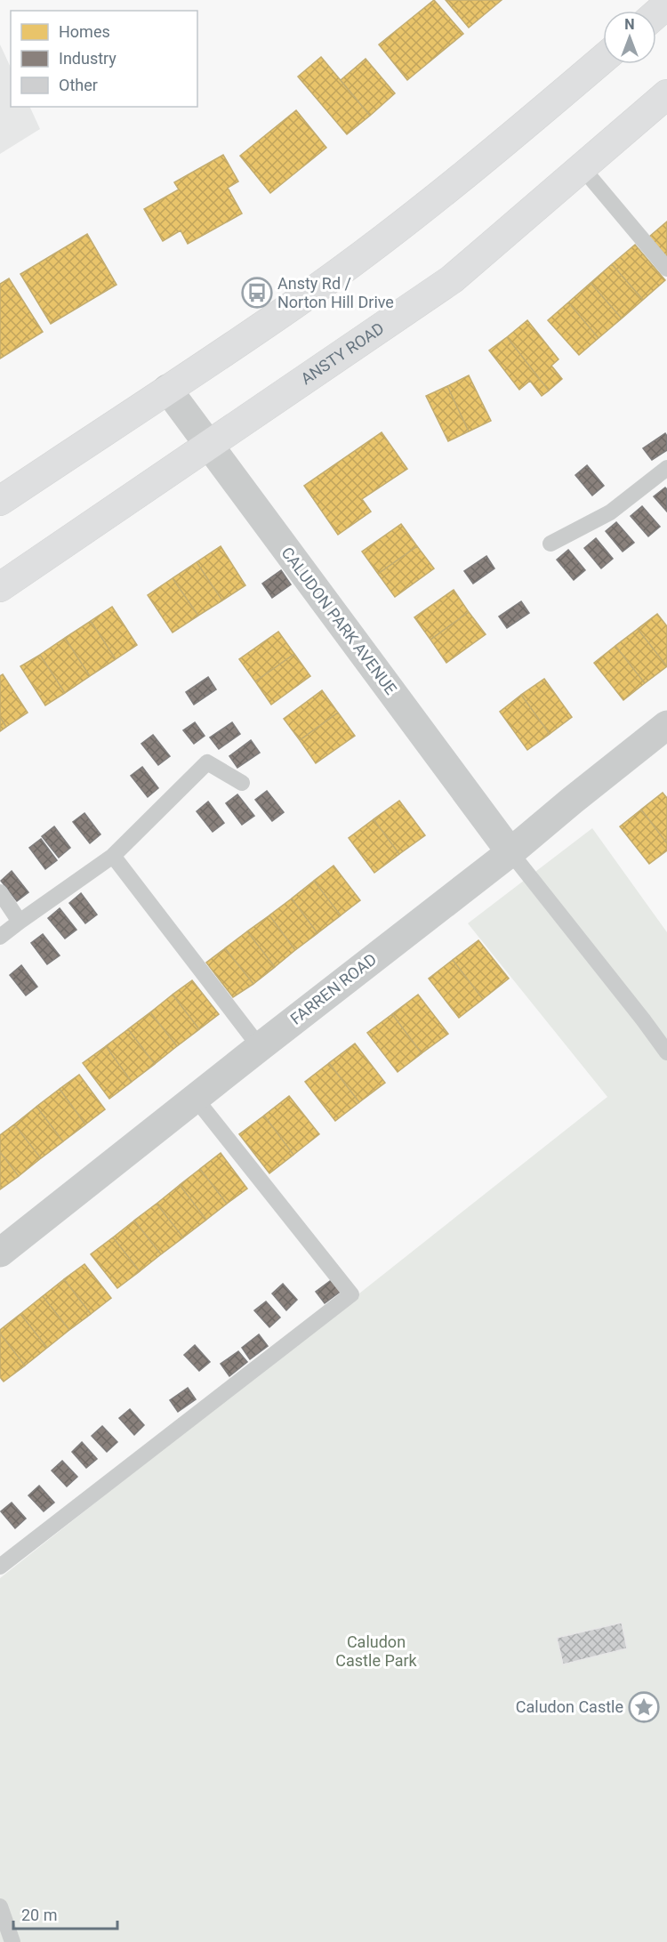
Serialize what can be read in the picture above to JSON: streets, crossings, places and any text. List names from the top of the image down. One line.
{"streets":{"highway":["ANSTY ROAD"],"street":["CALUDON PARK AVENUE","FARREN ROAD"]},"crossings":[["ANSTY ROAD","CALUDON PARK AVENUE"],["CALUDON PARK AVENUE","FARREN ROAD"]],"parks":["Caludon Castle Park"],"places":{"bus stop":["Ansty Rd / Norton Hill Drive"],"place":["Caludon Castle"]},"legend":["Homes","Industry","Other"],"scale_bar":"20 m","north":"top"}
